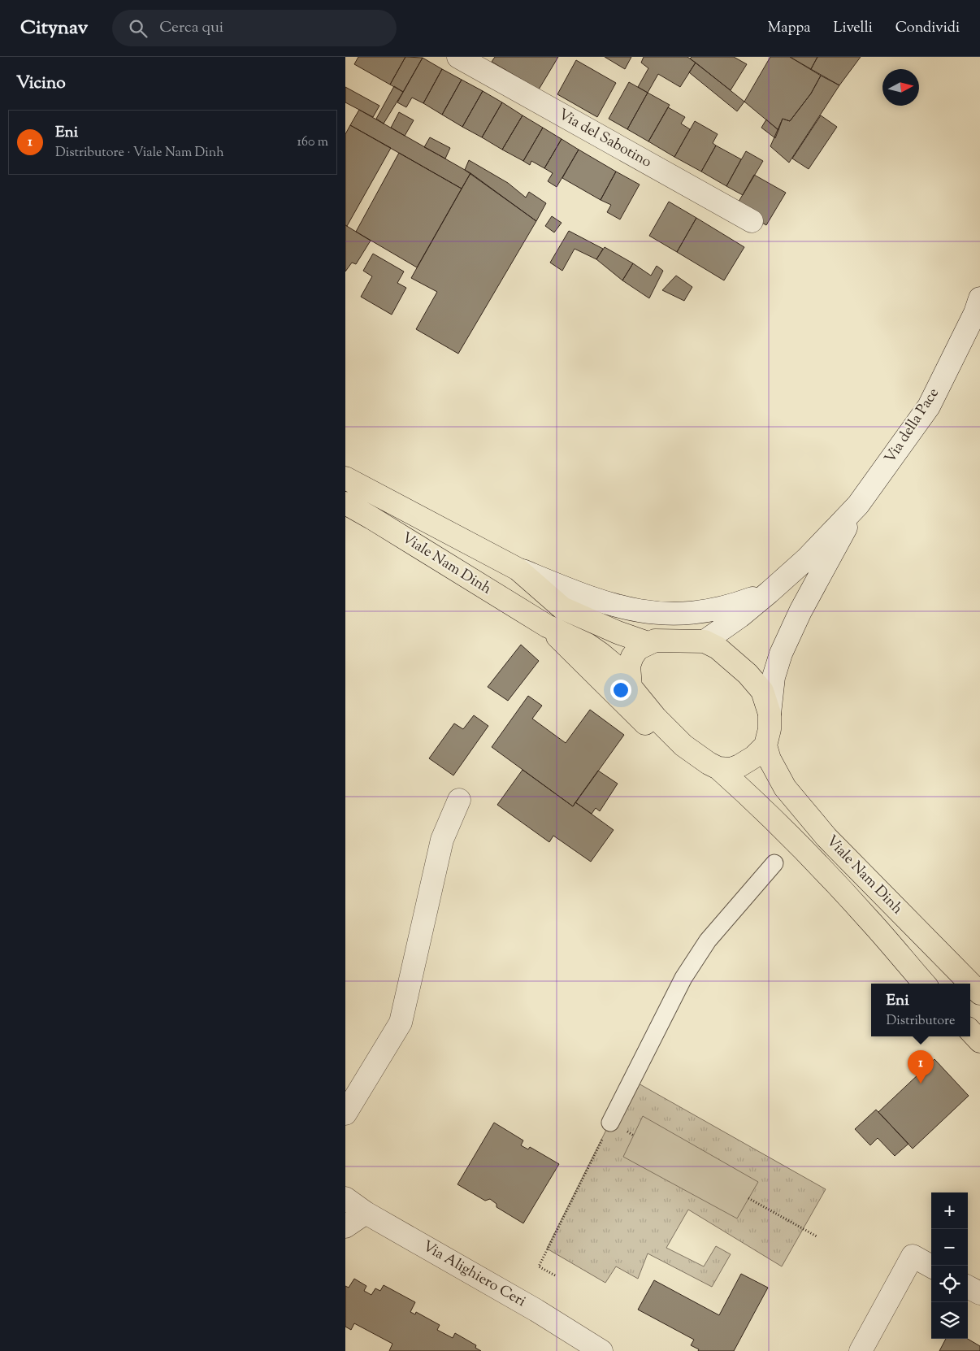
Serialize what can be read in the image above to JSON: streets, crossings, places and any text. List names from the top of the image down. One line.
{"streets":{"main road":["Viale Nam Dinh"],"street":["Via del Sabotino","Via della Pace","Via Alighiero Ceri"]},"north":"right","page":{"header":"Citynav","search":"Cerca qui","nav":["Mappa","Livelli","Condividi"],"heading":"Vicino","list":[{"mark":"1","name":"Eni","note":"Distributore · Viale Nam Dinh","value":"160 m"}],"popup":["Eni","Distributore"],"pins":"1","map_buttons":["+","−"]}}
